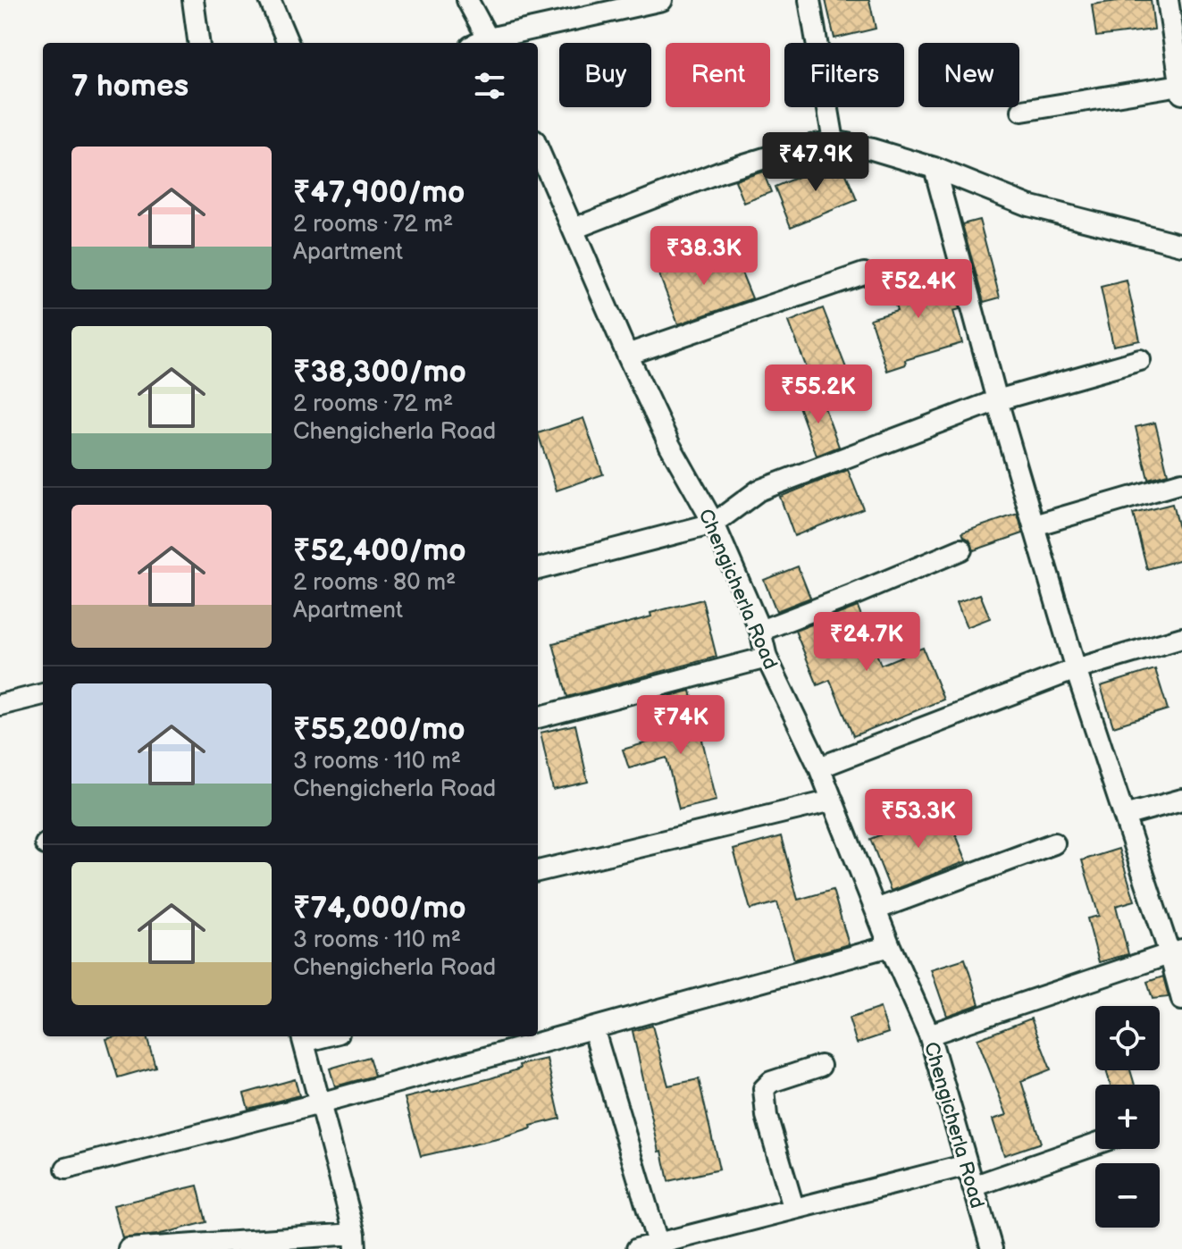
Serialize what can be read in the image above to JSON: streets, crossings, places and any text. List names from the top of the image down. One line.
{"streets":{"street":["Chengicherla Road"]},"page":{"chip":["Buy","Rent","Filters","New"],"heading":"7 homes","list":[{"name":"₹47,900/mo","note":"2 rooms · 72 m² · Apartment"},{"name":"₹38,300/mo","note":"2 rooms · 72 m² · Chengicherla Road"},{"name":"₹52,400/mo","note":"2 rooms · 80 m² · Apartment"},{"name":"₹55,200/mo","note":"3 rooms · 110 m² · Chengicherla Road"},{"name":"₹74,000/mo","note":"3 rooms · 110 m² · Chengicherla Road"}],"price":["₹47.9K","₹38.3K","₹52.4K","₹55.2K","₹24.7K","₹74K","₹53.3K"],"map_buttons":["+","−"]}}
